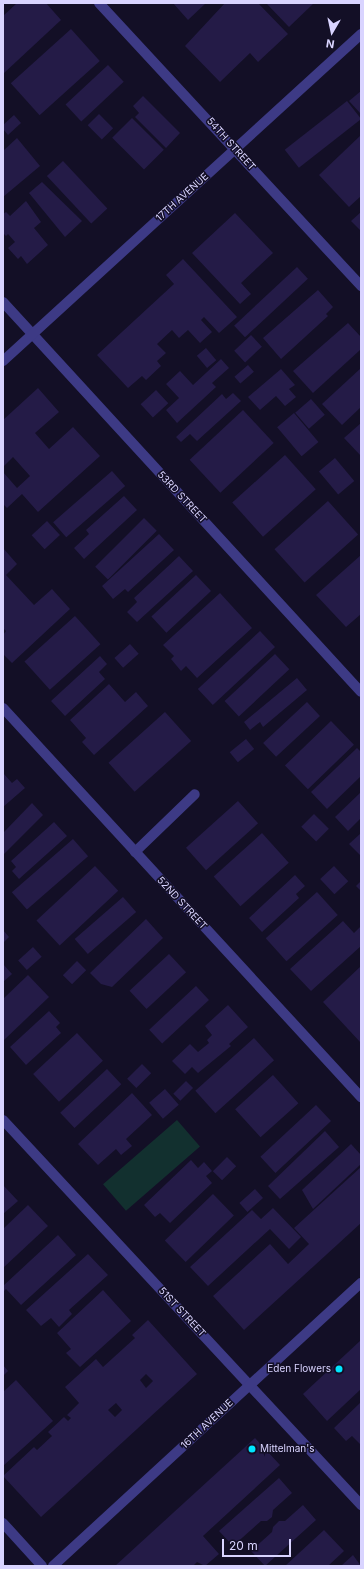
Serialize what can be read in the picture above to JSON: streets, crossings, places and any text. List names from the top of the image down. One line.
{"streets":{"street":["54TH STREET","17TH AVENUE","53RD STREET","52ND STREET","51ST STREET","16TH AVENUE"]},"crossings":[["54TH STREET","17TH AVENUE"],["17TH AVENUE","53RD STREET"],["51ST STREET","16TH AVENUE"]],"places":["Eden Flowers","Mittelman's"],"scale_bar":"20 m","north":"bottom"}
